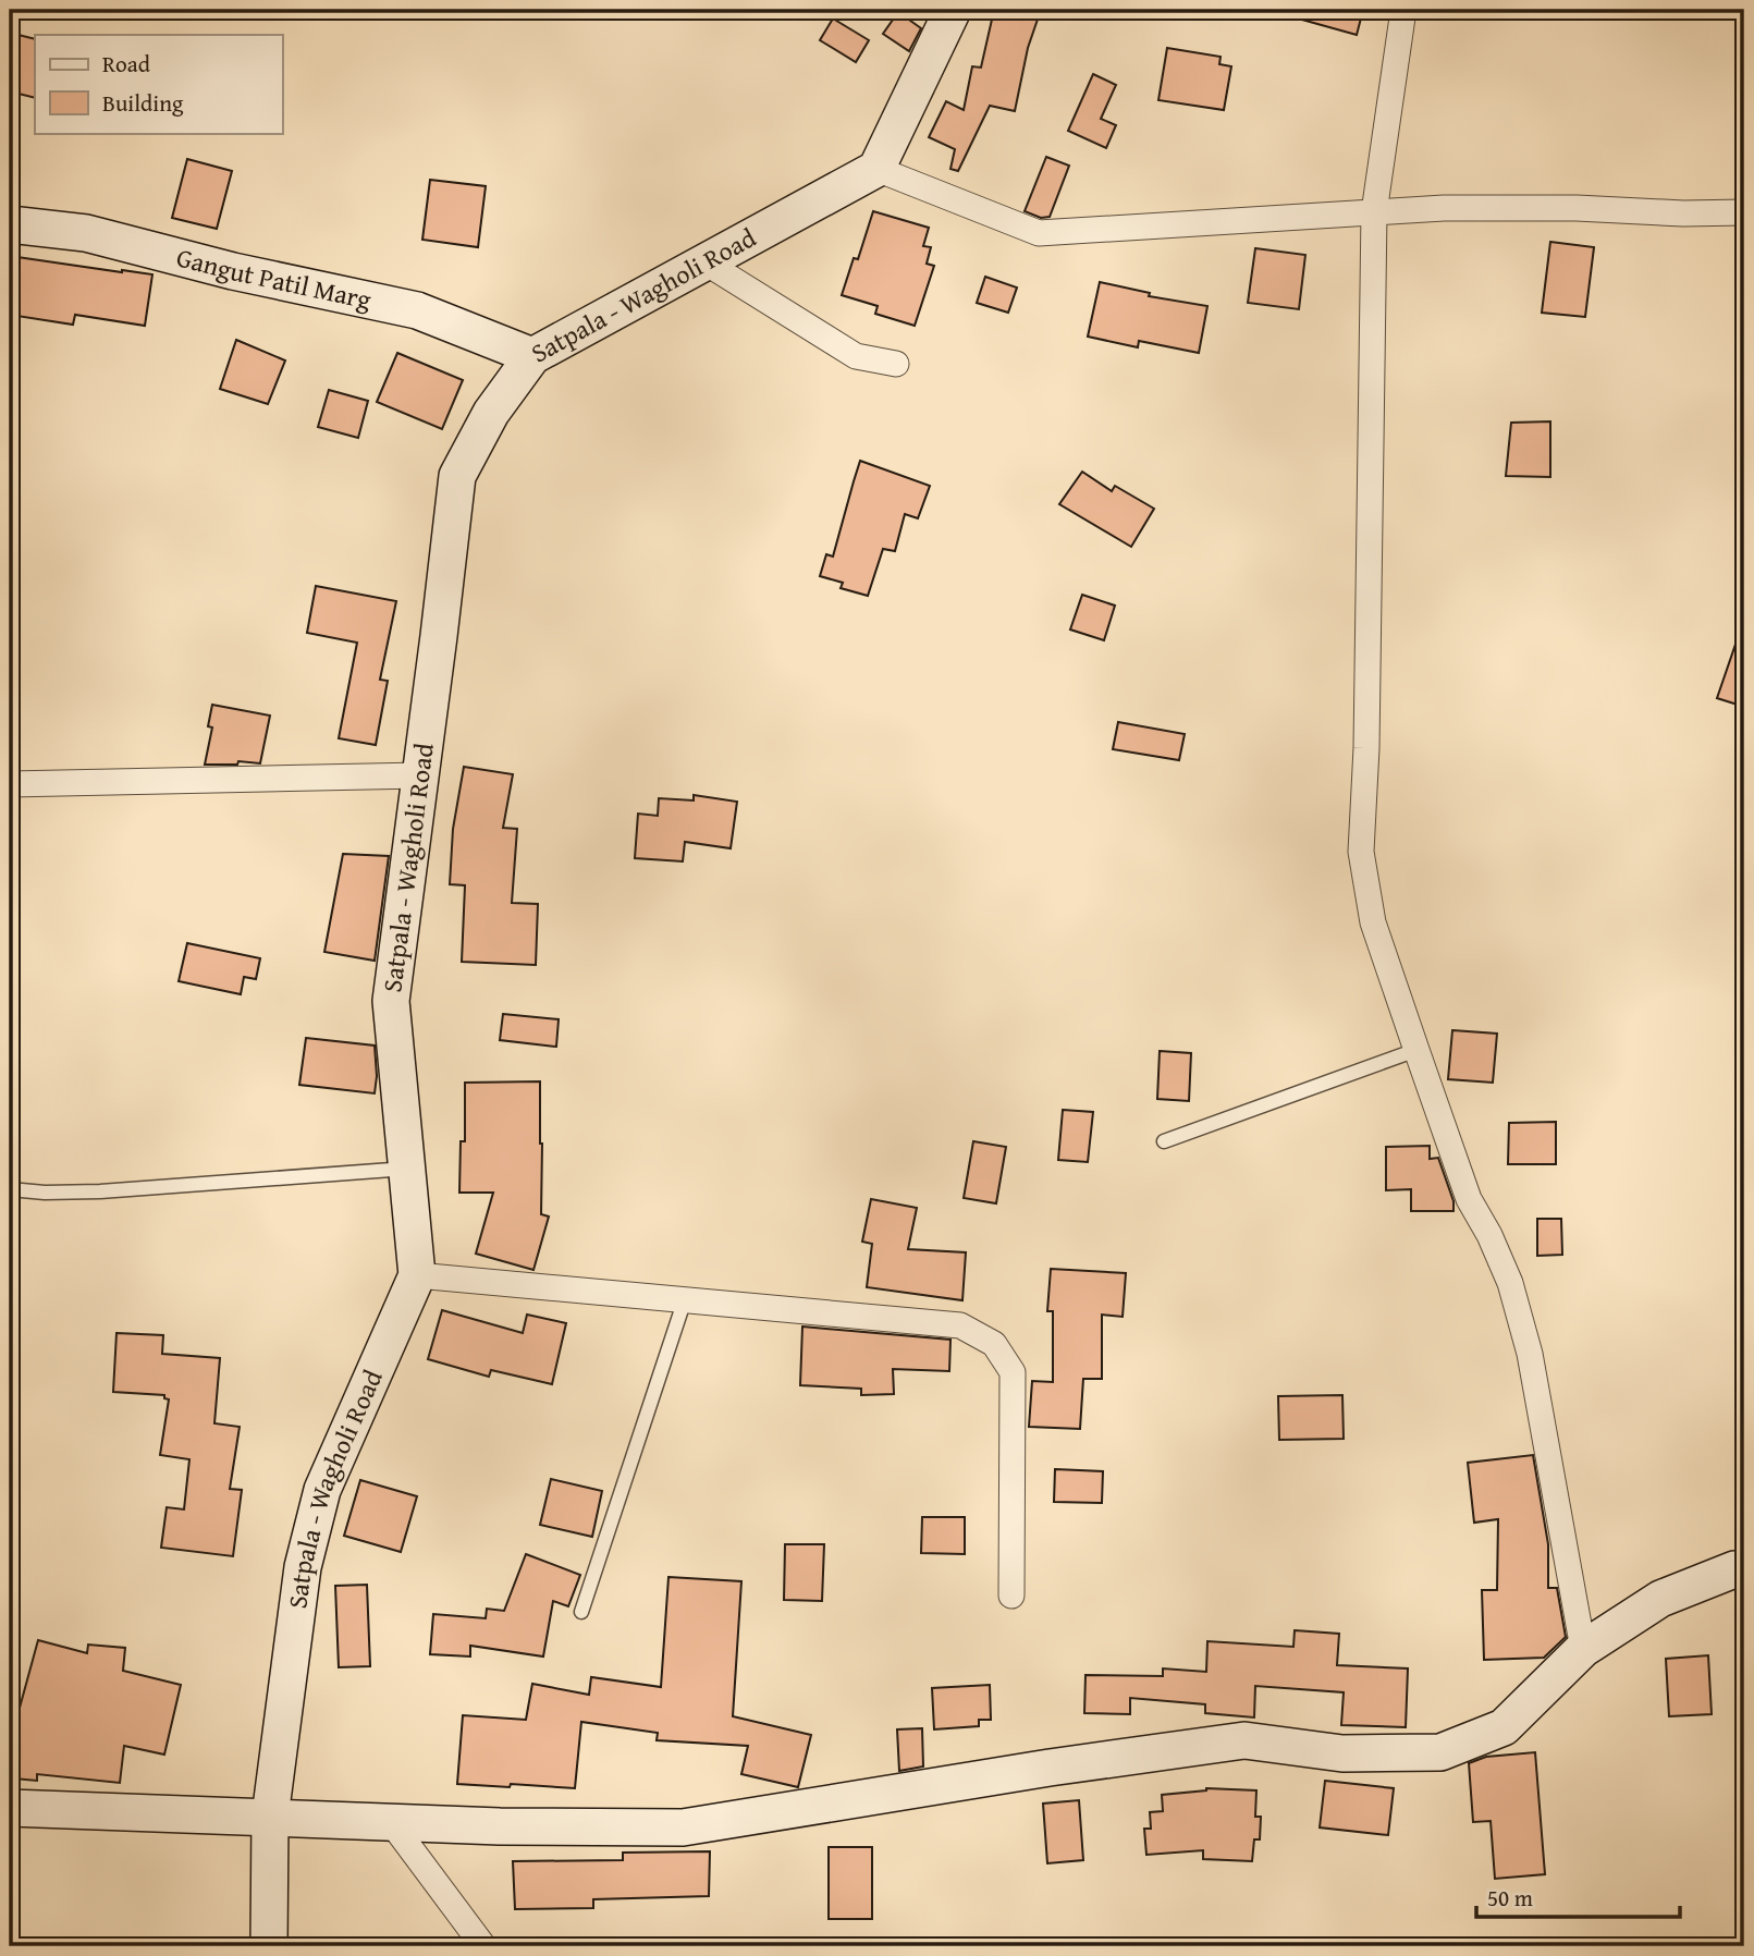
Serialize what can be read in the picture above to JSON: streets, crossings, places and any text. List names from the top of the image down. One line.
{"streets":{"main road":["Gangut Patil Marg","Satpala - Wagholi Road"]},"crossings":[["Gangut Patil Marg","Satpala - Wagholi Road"]],"legend":["Road","Building"],"scale_bar":"50 m"}
